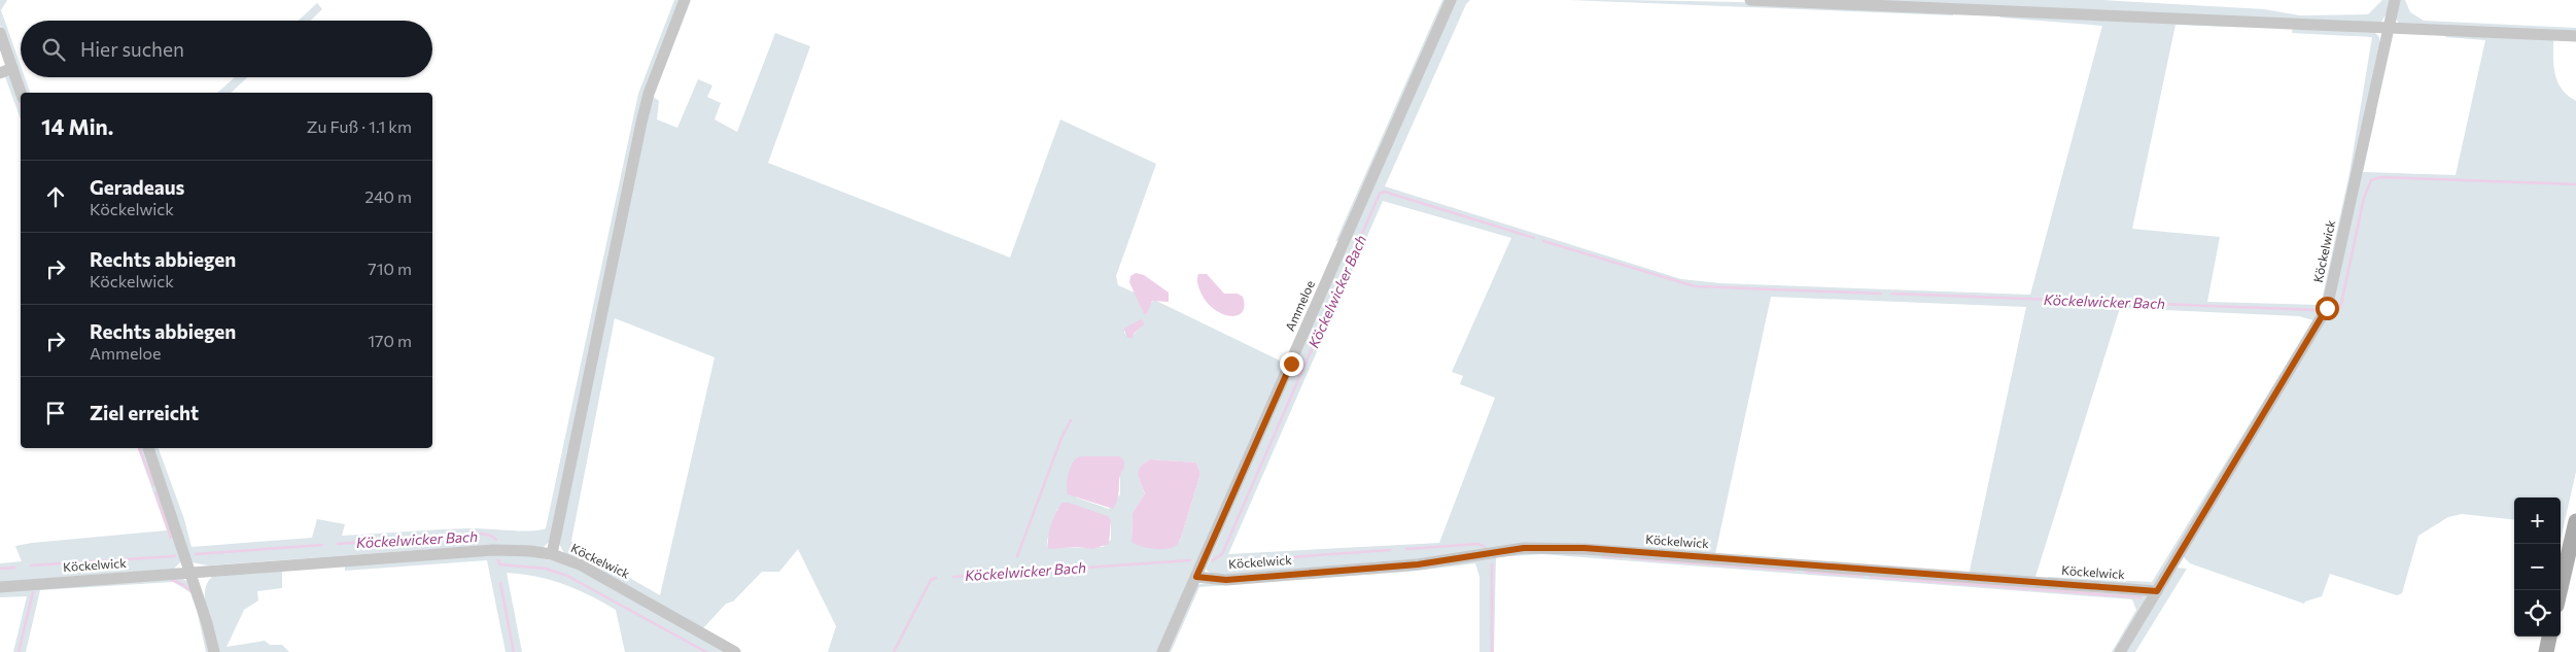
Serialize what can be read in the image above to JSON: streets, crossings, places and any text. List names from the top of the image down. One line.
{"streets":{"street":["Köckelwick","Ammeloe"]},"crossings":[["Köckelwick","Ammeloe"]],"water":["Köckelwicker Bach"],"page":{"search":"Hier suchen","heading":["14 Min.","Zu Fuß · 1.1 km"],"list":[["Geradeaus","Köckelwick","240 m"],["Rechts abbiegen","Köckelwick","710 m"],["Rechts abbiegen","Ammeloe","170 m"],"Ziel erreicht"],"map_buttons":["+","−"]}}
